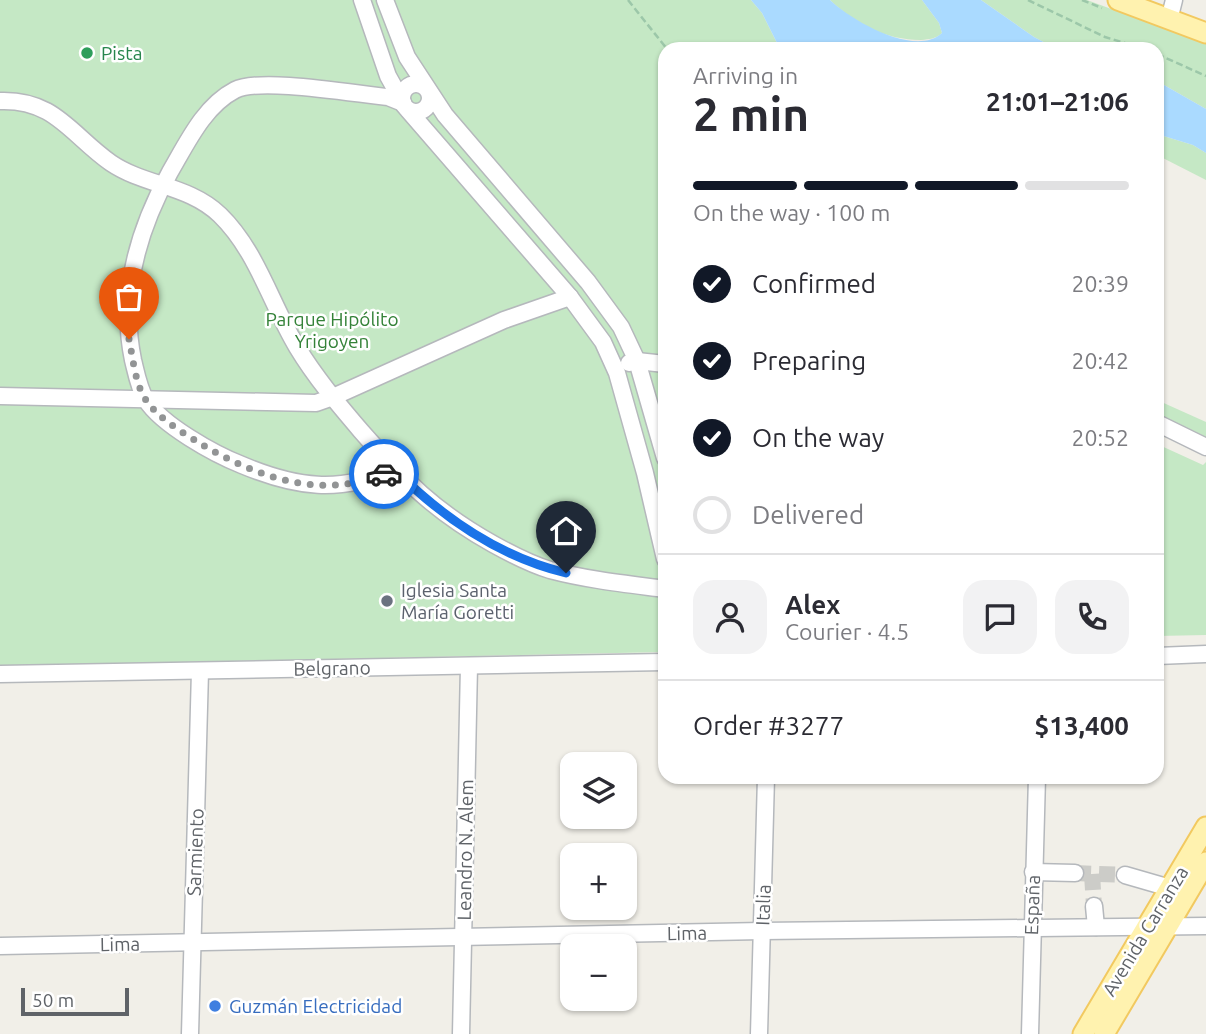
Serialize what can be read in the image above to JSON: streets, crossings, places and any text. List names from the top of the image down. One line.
{"streets":{"main road":["Avenida Carranza"],"street":["Belgrano","Leandro N. Alem","Sarmiento","Italia","España","Lima"]},"crossings":[["Belgrano","Leandro N. Alem"],["Belgrano","Sarmiento"],["Leandro N. Alem","Lima"],["Sarmiento","Lima"],["Italia","Lima"],["España","Lima"],["Avenida Carranza","Lima"]],"parks":["Parque Hipólito Yrigoyen"],"places":["Pista","Iglesia Santa María Goretti","Guzmán Electricidad"],"scale_bar":"50 m","page":{"heading":["2 min","Arriving in","21:01–21:06"],"panel":["Alex","Courier · 4.5","Order #3277","$13,400"],"bar":"On the way · 100 m","list":[["Confirmed","20:39"],["Preparing","20:42"],["On the way","20:52"],"Delivered"],"map_buttons":["+","−"],"scale":"50 m"}}
